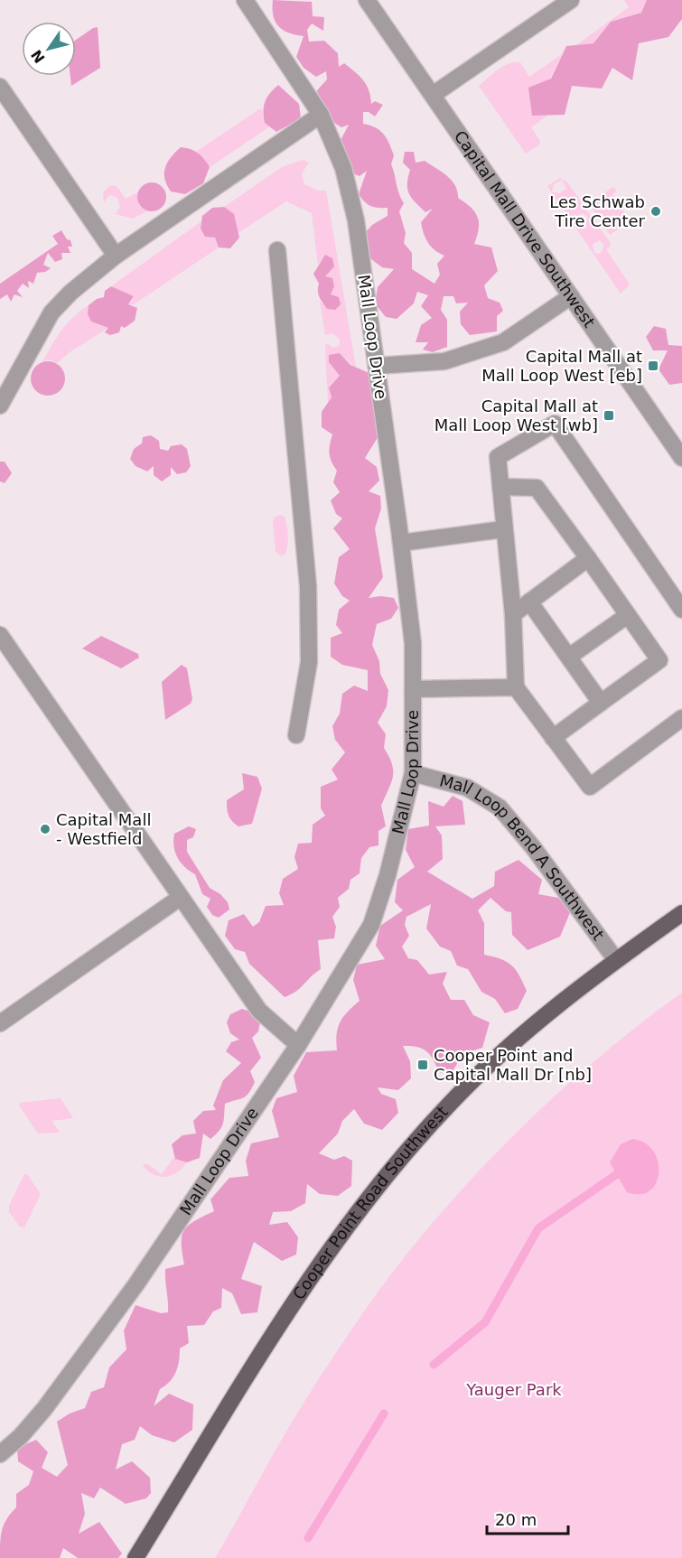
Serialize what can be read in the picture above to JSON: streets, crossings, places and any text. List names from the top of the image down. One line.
{"streets":{"main road":["Cooper Point Road Southwest"],"street":["Capital Mall Drive Southwest","Mall Loop Drive","Mall Loop Bend A Southwest"]},"crossings":[["Mall Loop Drive","Mall Loop Bend A Southwest"],["Mall Loop Bend A Southwest","Cooper Point Road Southwest"]],"parks":["Yauger Park"],"places":{"other":["Les Schwab Tire Center","Capital Mall - Westfield"],"transit":["Capital Mall at Mall Loop West [eb]","Capital Mall at Mall Loop West [wb]","Cooper Point and Capital Mall Dr [nb]"]},"scale_bar":"20 m","north":"bottom left"}
